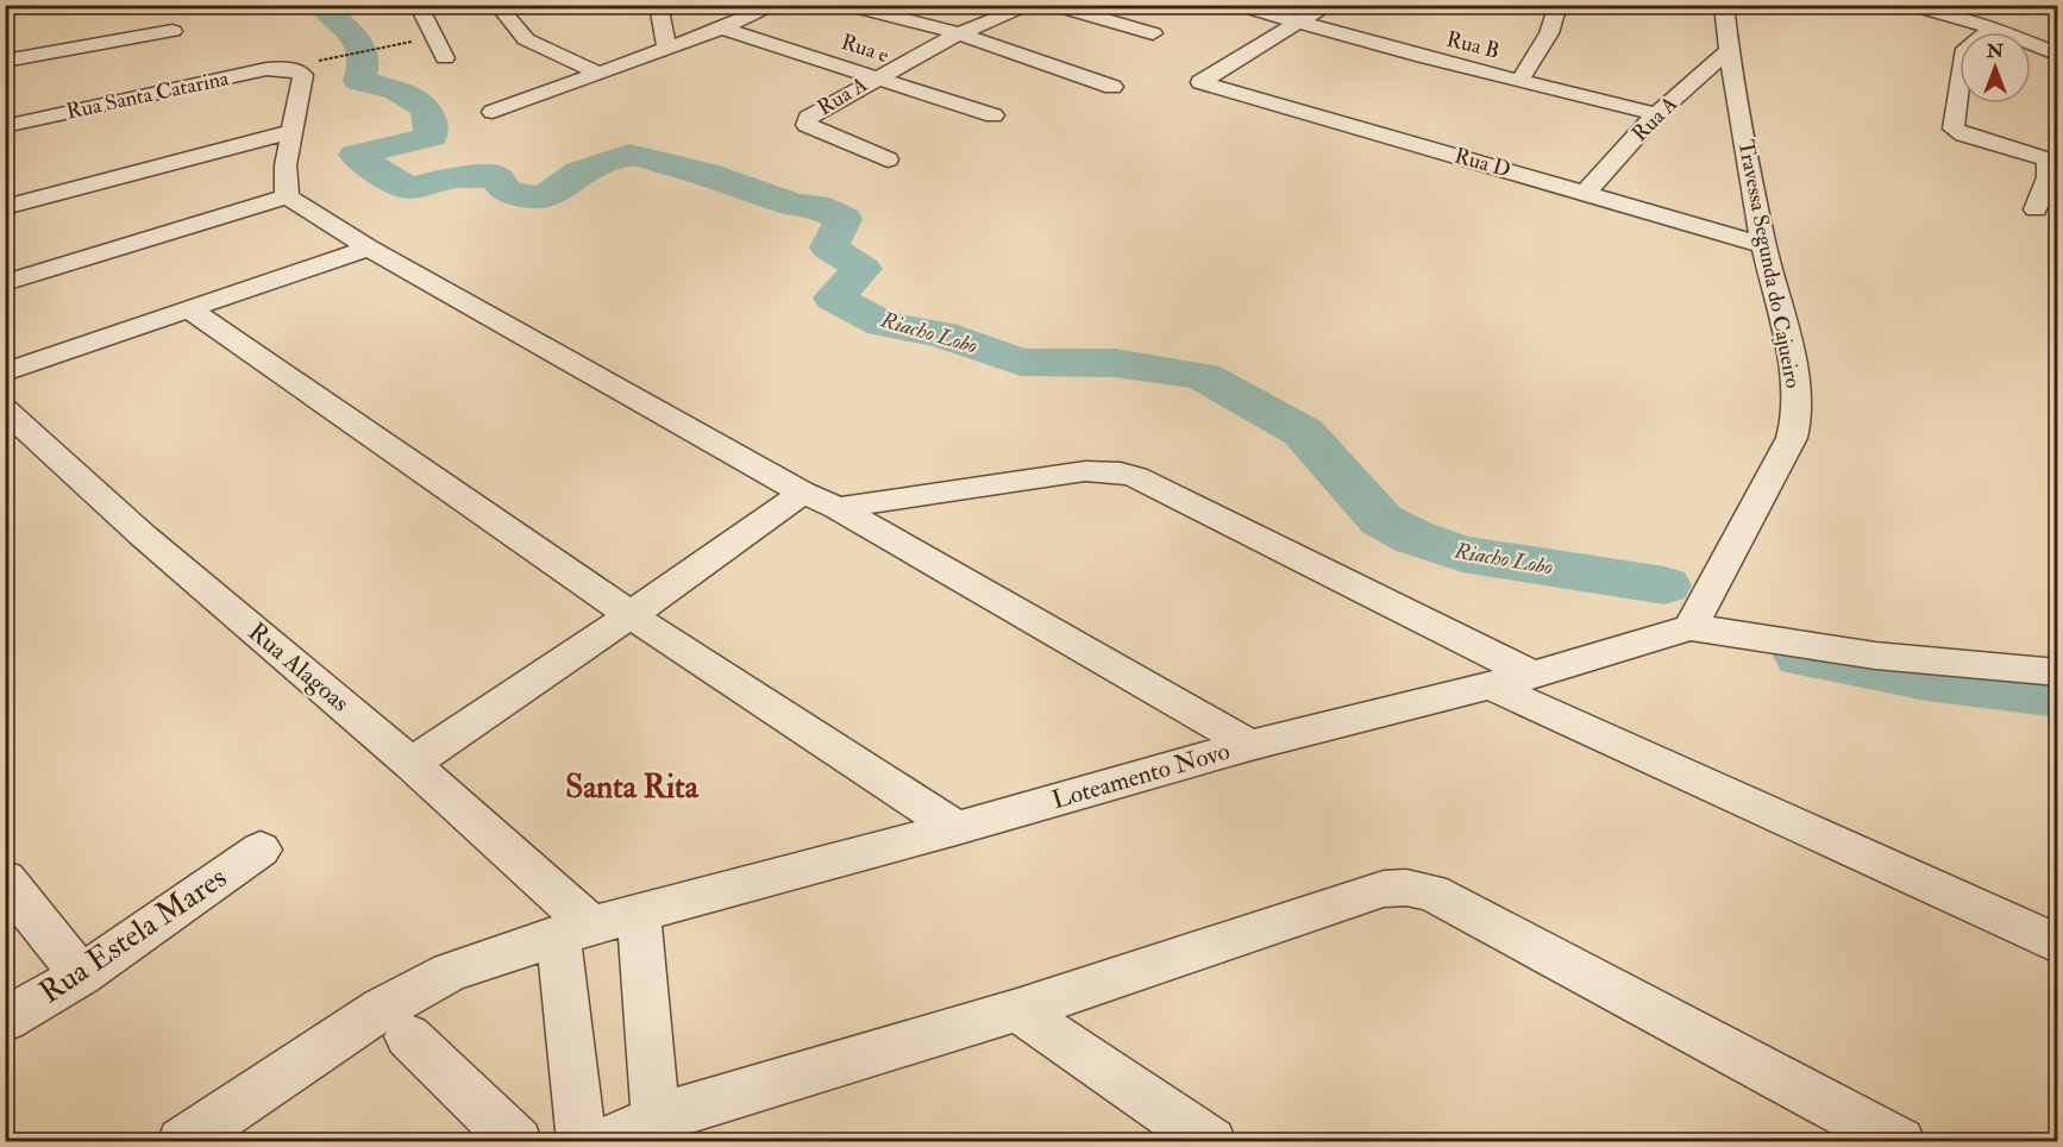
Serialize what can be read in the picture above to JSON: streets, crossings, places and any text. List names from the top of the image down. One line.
{"streets":{"street":["Rua B","Rua e","Rua Santa Catarina","Rua A","Rua D","Travessa Segunda do Cajueiro","Rua Alagoas","Loteamento Novo","Rua Estela Mares"]},"crossings":[["Rua B","Rua A"],["Rua B","Rua D"],["Rua e","Rua A"],["Rua A","Rua D"],["Rua A","Travessa Segunda do Cajueiro"],["Rua D","Travessa Segunda do Cajueiro"],["Travessa Segunda do Cajueiro","Loteamento Novo"],["Rua Alagoas","Loteamento Novo"]],"districts":["Santa Rita"],"water":["Riacho Lobo"],"north":"top"}
